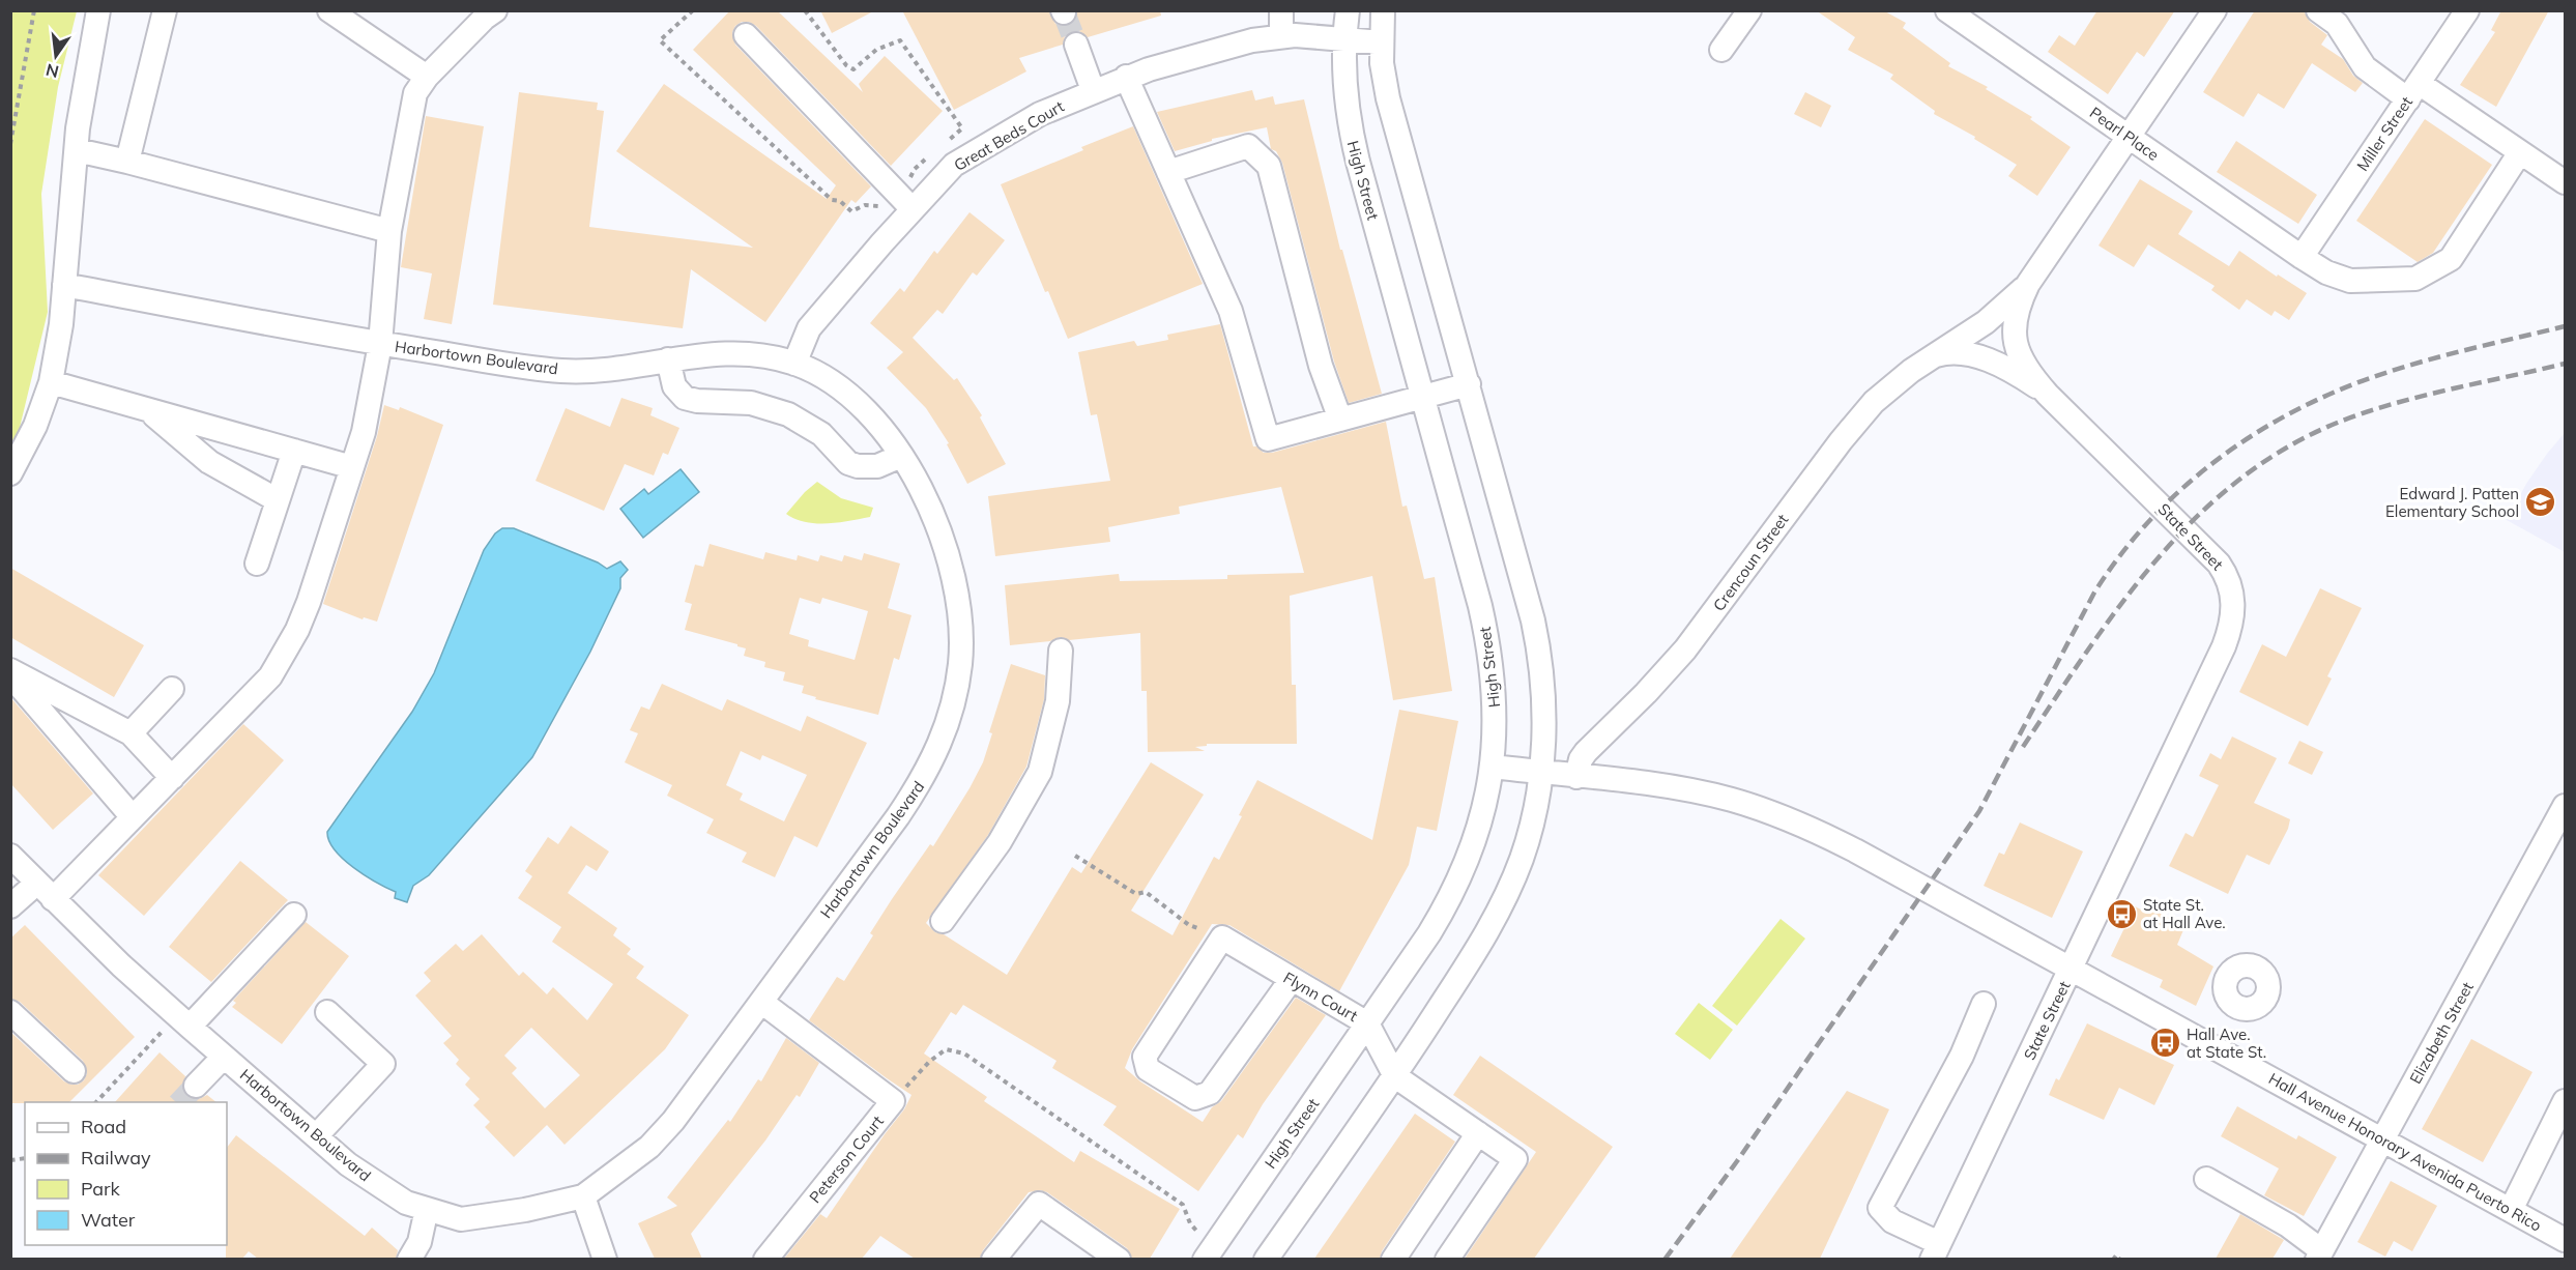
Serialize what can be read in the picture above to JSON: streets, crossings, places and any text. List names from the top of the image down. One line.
{"streets":{"street":["Pearl Place","Miller Street","Great Beds Court","High Street","Harbortown Boulevard","State Street","Crencoun Street","Flynn Court","Elizabeth Street","Hall Avenue Honorary Avenida Puerto Rico","Peterson Court"]},"crossings":[["Pearl Place","Miller Street"],["Pearl Place","State Street"],["Great Beds Court","High Street"],["Great Beds Court","Harbortown Boulevard"],["High Street","Flynn Court"],["High Street","Hall Avenue Honorary Avenida Puerto Rico"],["Harbortown Boulevard","Peterson Court"],["State Street","Crencoun Street"],["State Street","Hall Avenue Honorary Avenida Puerto Rico"],["Crencoun Street","Hall Avenue Honorary Avenida Puerto Rico"],["Elizabeth Street","Hall Avenue Honorary Avenida Puerto Rico"]],"places":{"school or university":["Edward J. Patten Elementary School"],"bus stop":["State St. at Hall Ave.","Hall Ave. at State St."]},"legend":["Road","Railway","Park","Water"],"north":"bottom"}
